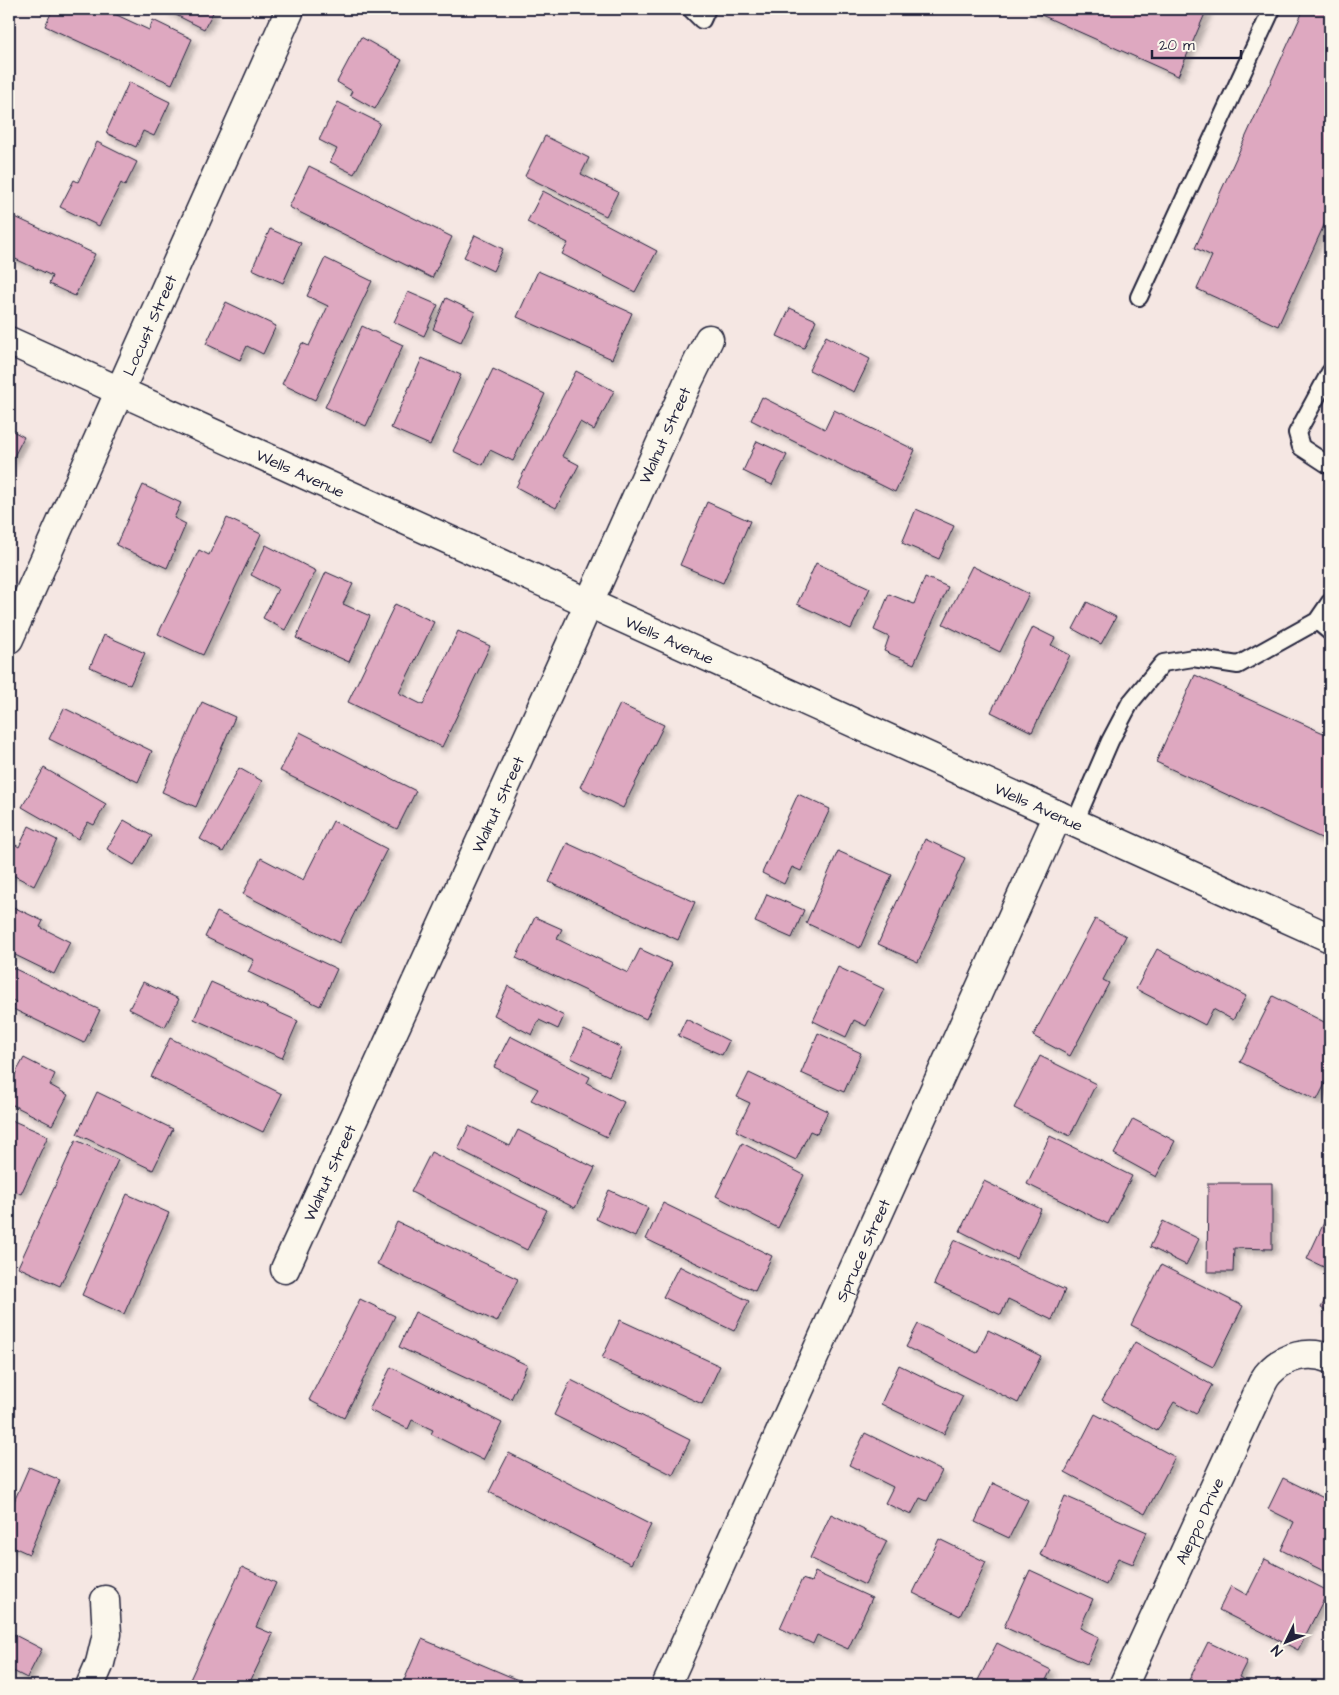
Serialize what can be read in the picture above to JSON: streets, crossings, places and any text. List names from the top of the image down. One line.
{"streets":{"street":["Locust Street","Walnut Street","Wells Avenue","Spruce Street","Aleppo Drive"]},"crossings":[["Locust Street","Wells Avenue"],["Walnut Street","Wells Avenue"],["Wells Avenue","Spruce Street"]],"scale_bar":"20 m","north":"bottom left"}
